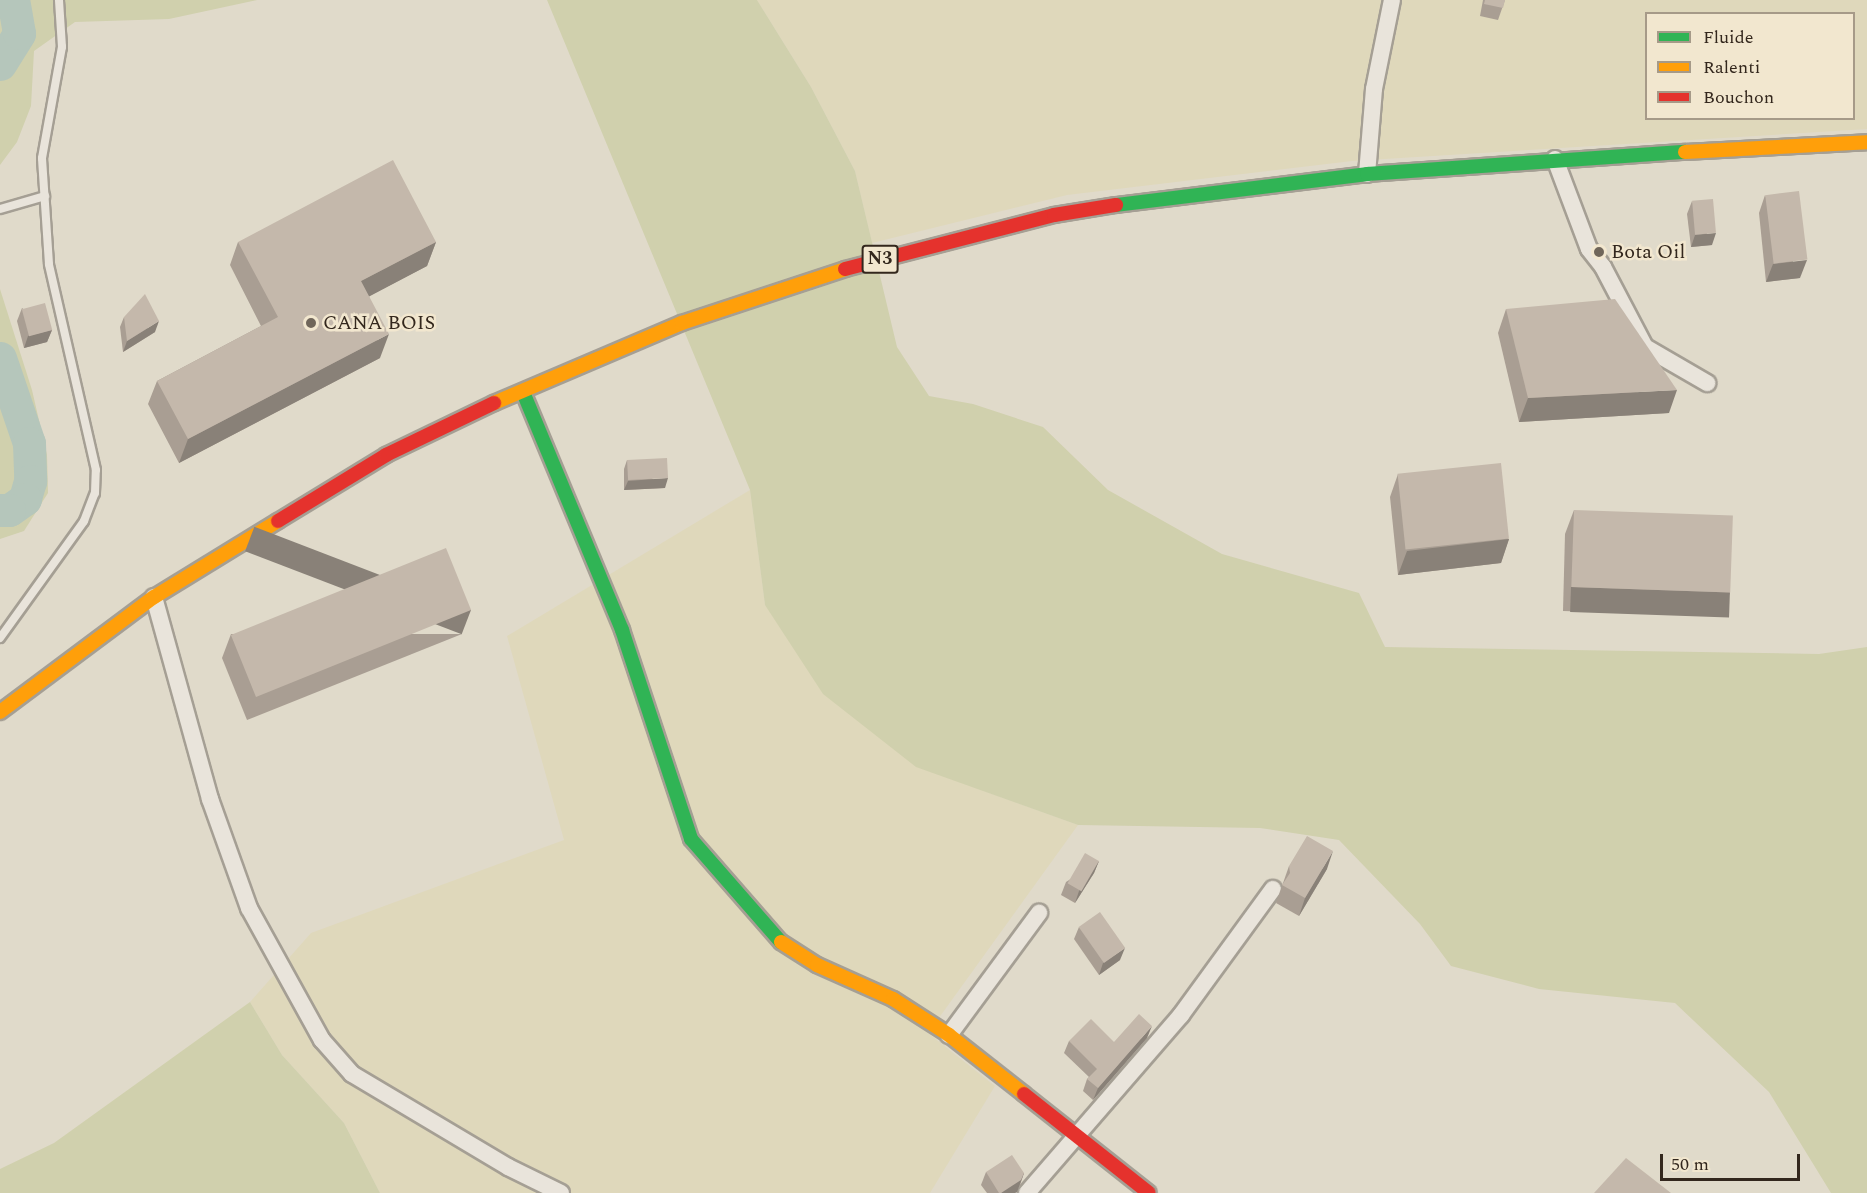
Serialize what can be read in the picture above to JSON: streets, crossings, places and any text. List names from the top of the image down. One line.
{"streets":{"main road":["N3"]},"places":["Bota Oil","CANA BOIS"],"legend":["Fluide","Ralenti","Bouchon"],"scale_bar":"50 m"}
